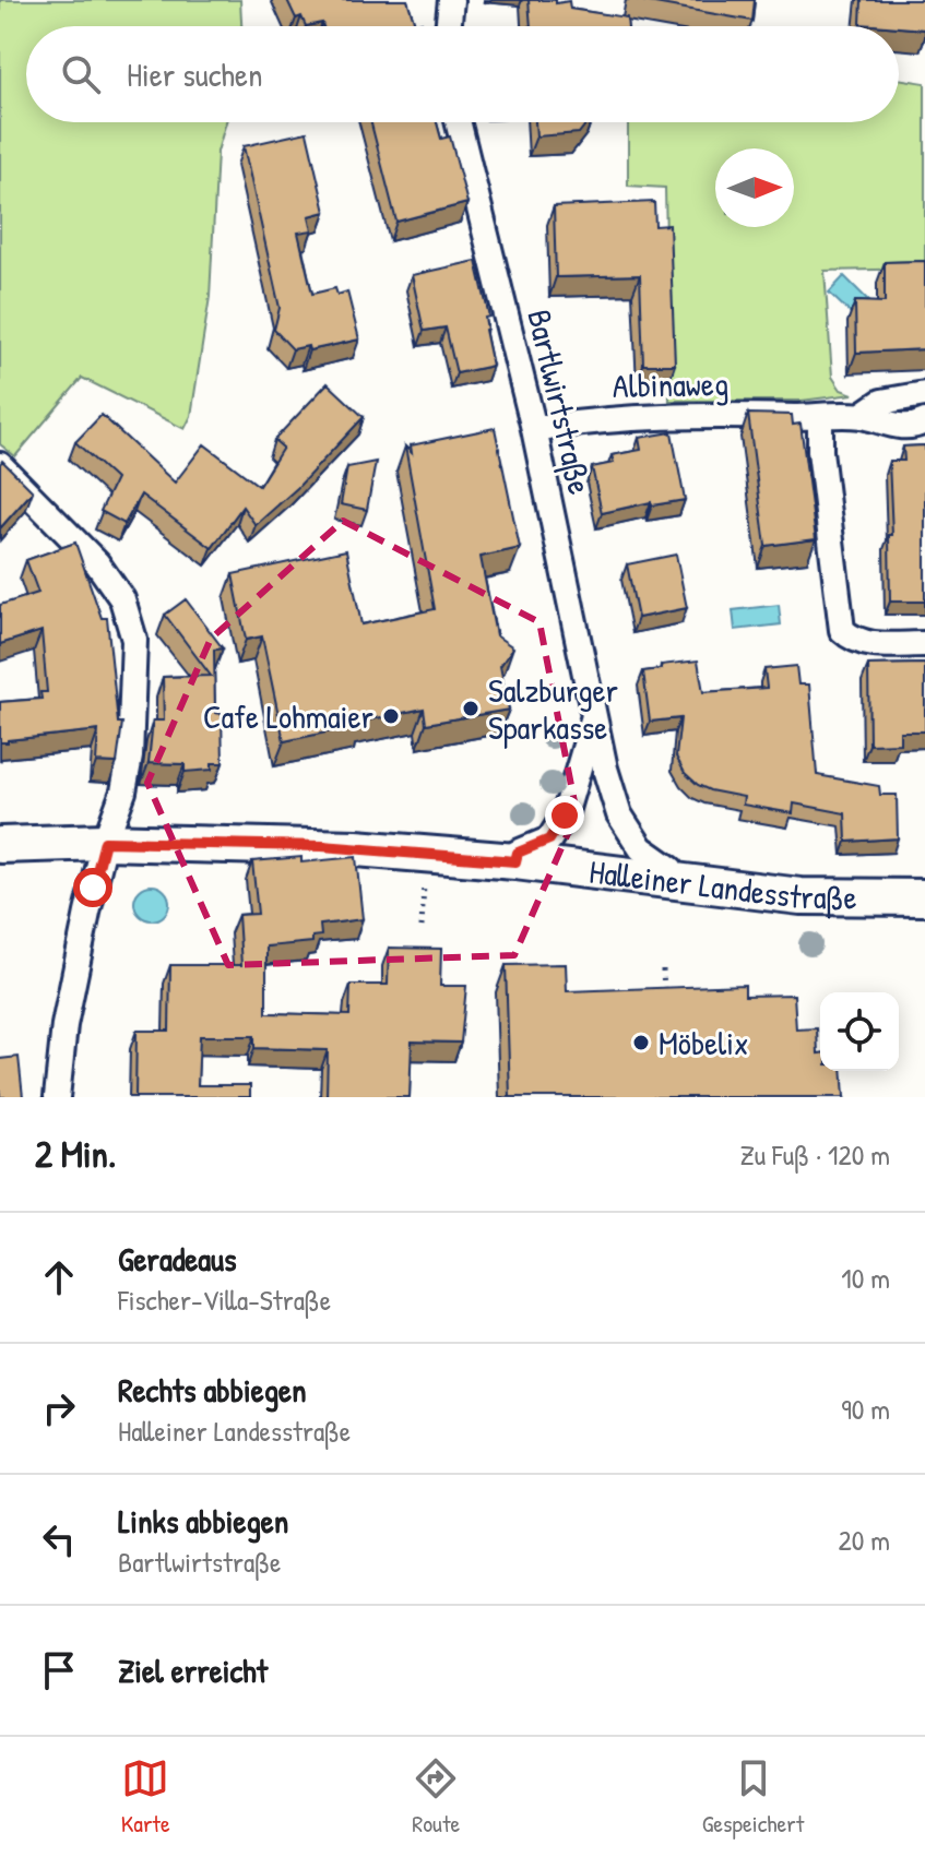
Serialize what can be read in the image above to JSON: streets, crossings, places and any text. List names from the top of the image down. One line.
{"streets":{"main road":["Halleiner Landesstraße"],"street":["Albinaweg","Bartlwirtstraße"]},"crossings":[["Albinaweg","Bartlwirtstraße"],["Bartlwirtstraße","Halleiner Landesstraße"]],"places":["Salzburger Sparkasse","Cafe Lohmaier","Möbelix"],"north":"right","page":{"search":"Hier suchen","heading":["2 Min.","Zu Fuß · 120 m"],"list":[["Geradeaus","Fischer-Villa-Straße","10 m"],["Rechts abbiegen","Halleiner Landesstraße","90 m"],["Links abbiegen","Bartlwirtstraße","20 m"],"Ziel erreicht"],"nav":["Karte","Route","Gespeichert"]}}
